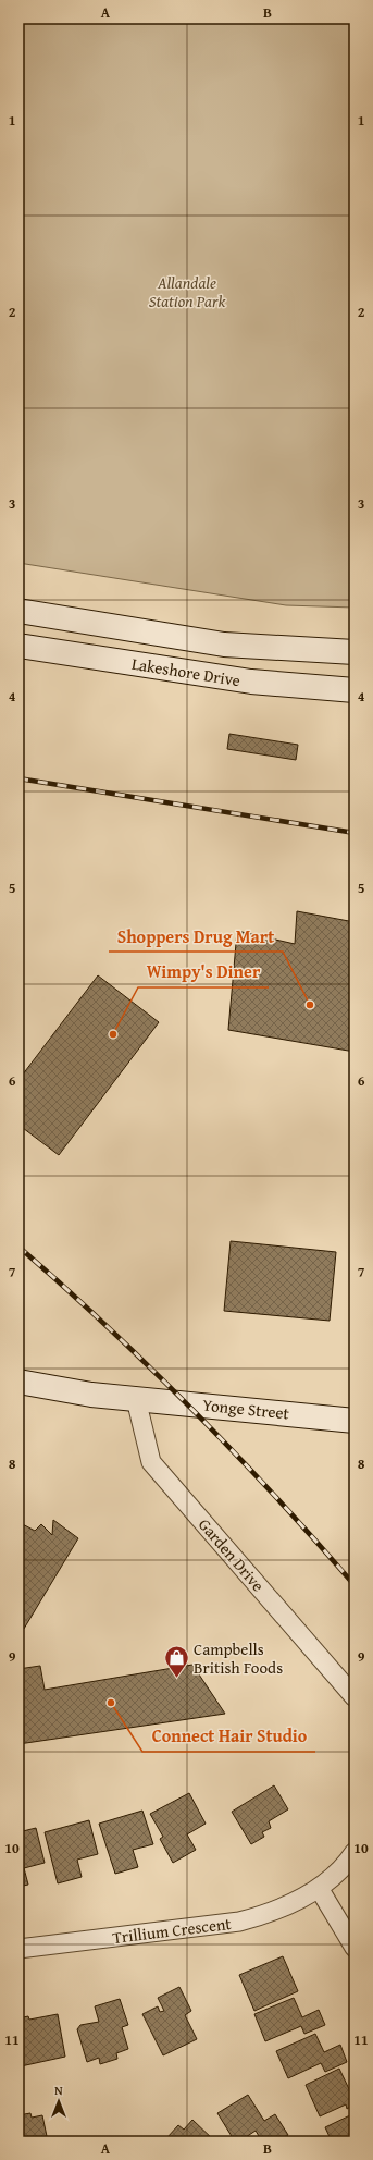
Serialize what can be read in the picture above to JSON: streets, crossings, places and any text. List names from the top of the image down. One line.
{"streets":{"main road":["Lakeshore Drive","Yonge Street"],"street":["Garden Drive","Trillium Crescent"]},"crossings":[["Yonge Street","Garden Drive"]],"parks":["Allandale Station Park"],"places":{"other":["Shoppers Drug Mart","Wimpy's Diner","Connect Hair Studio"],"shop":["Campbells British Foods"]},"north":"top","grid":{"columns":["A","B"],"rows":["1","2","3","4","5","6","7","8","9","10","11"]}}
